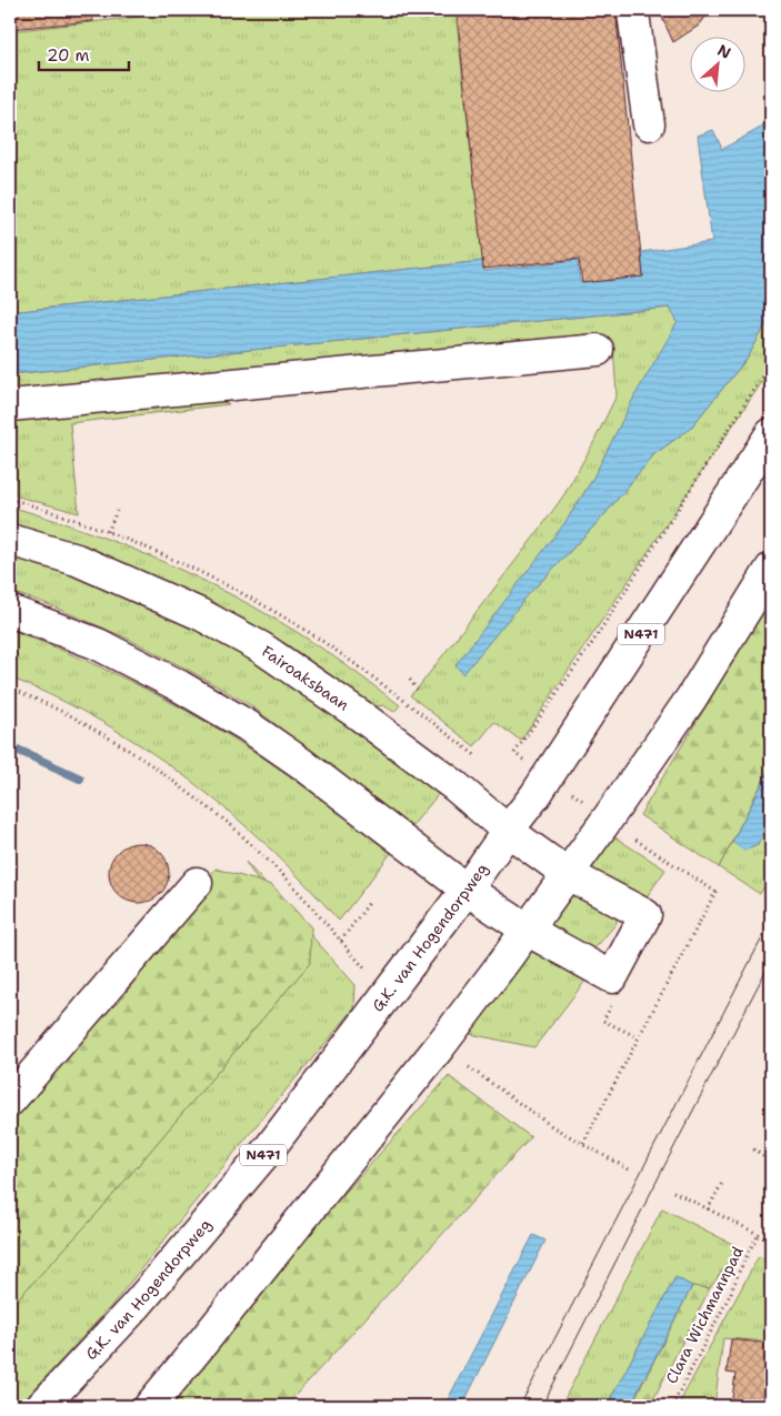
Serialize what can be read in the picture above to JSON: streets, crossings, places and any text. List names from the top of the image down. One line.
{"streets":{"main road":["N471","Fairoaksbaan","G.K. van Hogendorpweg"],"path":["Clara Wichmannpad"]},"crossings":[["Fairoaksbaan","G.K. van Hogendorpweg"]],"scale_bar":"20 m","north":"top right"}
